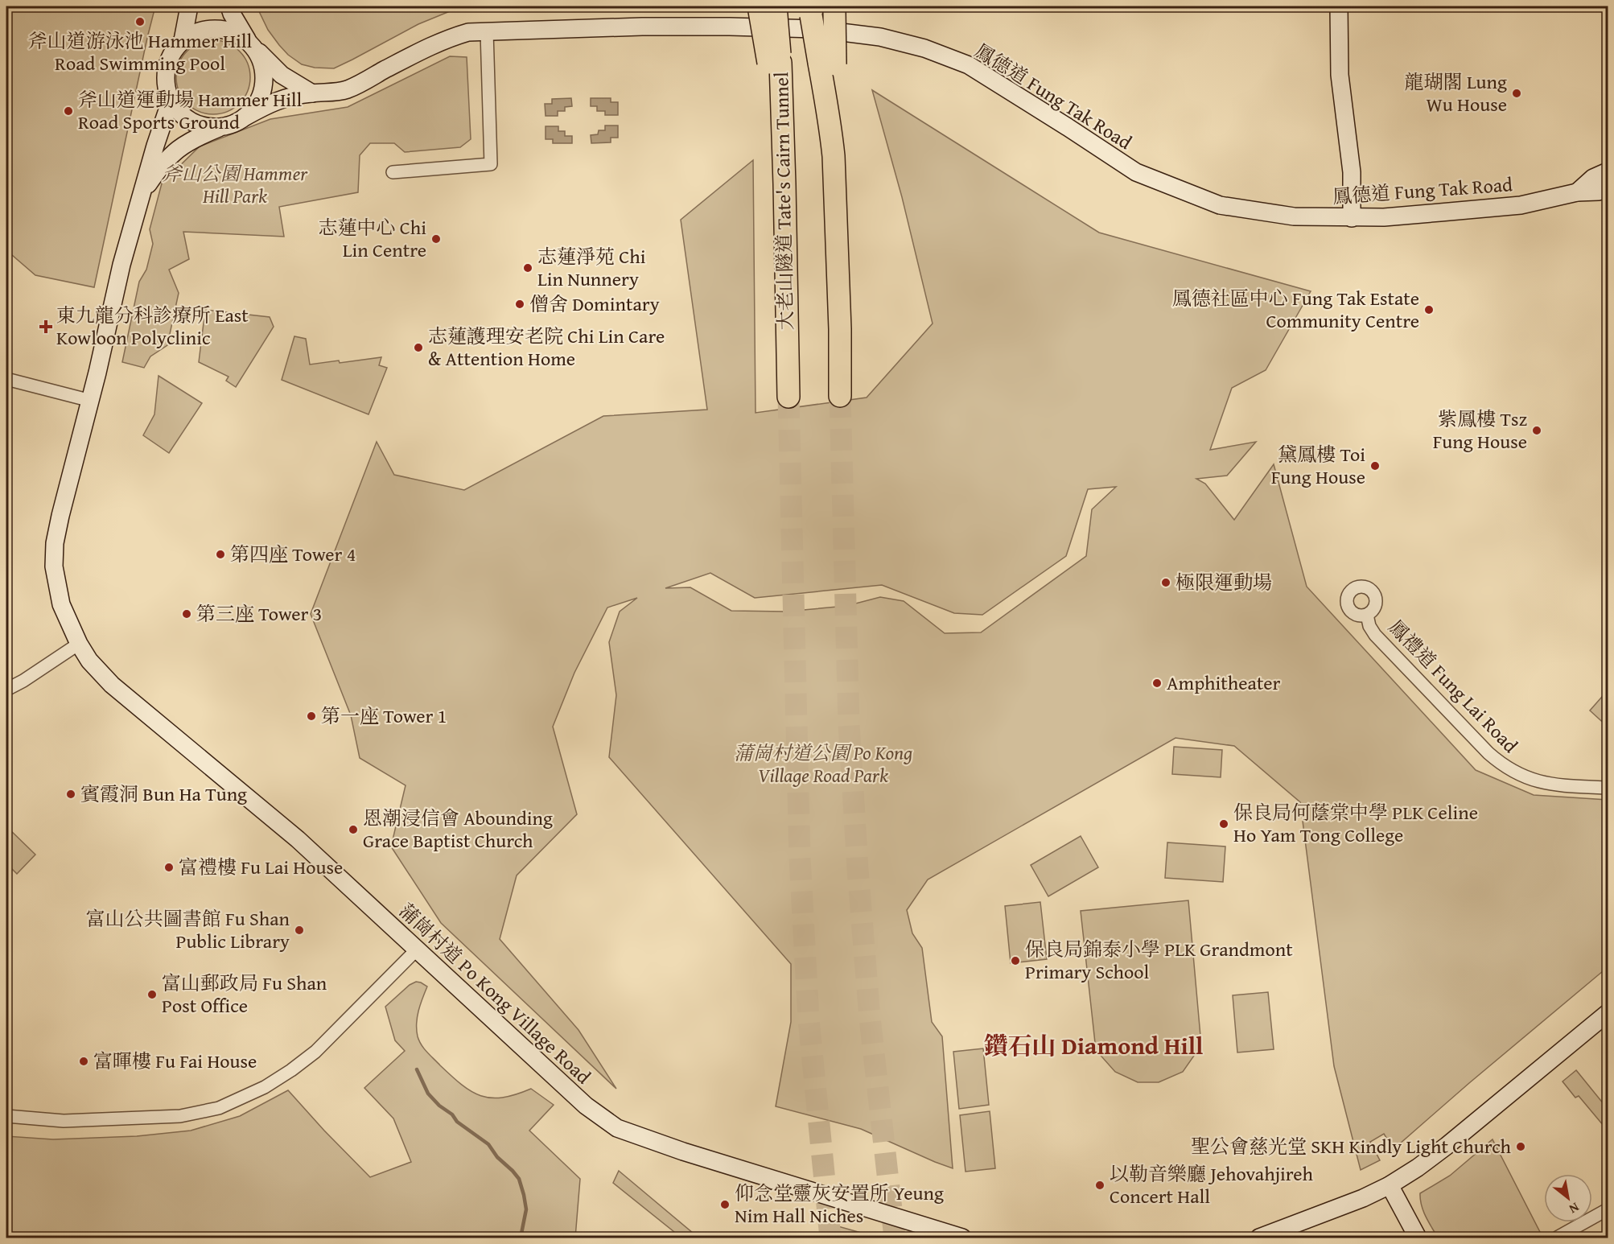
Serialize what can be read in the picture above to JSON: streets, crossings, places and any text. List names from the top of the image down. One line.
{"streets":{"highway":["大老山隧道 Tate's Cairn Tunnel"],"main road":["鳳德道 Fung Tak Road","蒲崗村道 Po Kong Village Road"],"street":["鳳禮道 Fung Lai Road"]},"crossings":[["鳳德道 Fung Tak Road","蒲崗村道 Po Kong Village Road"]],"districts":["鑽石山 Diamond Hill"],"parks":["斧山公園 Hammer Hill Park","蒲崗村道公園 Po Kong Village Road Park"],"places":{"other":["斧山道游泳池 Hammer Hill Road Swimming Pool","龍瑚閣 Lung Wu House","斧山道運動場 Hammer Hill Road Sports Ground","志蓮中心 Chi Lin Centre","志蓮淨苑 Chi Lin Nunnery","僧舍 Domintary","鳳德社區中心 Fung Tak Estate Community Centre","志蓮護理安老院 Chi Lin Care & Attention Home","紫鳳樓 Tsz Fung House","黛鳳樓 Toi Fung House","第四座 Tower 4","極限運動場","第三座 Tower 3","Amphitheater","第一座 Tower 1","賓霞洞 Bun Ha Tung","保良局何蔭棠中學 PLK Celine Ho Yam Tong College","恩潮浸信會 Abounding Grace Baptist Church","富禮樓 Fu Lai House","富山公共圖書館 Fu Shan Public Library","保良局錦泰小學 PLK Grandmont Primary School","富山郵政局 Fu Shan Post Office","富暉樓 Fu Fai House","聖公會慈光堂 SKH Kindly Light Church","以勒音樂廳 Jehovahjireh Concert Hall","仰念堂靈灰安置所 Yeung Nim Hall Niches"],"health":["東九龍分科診療所 East Kowloon Polyclinic"]},"north":"bottom right"}
